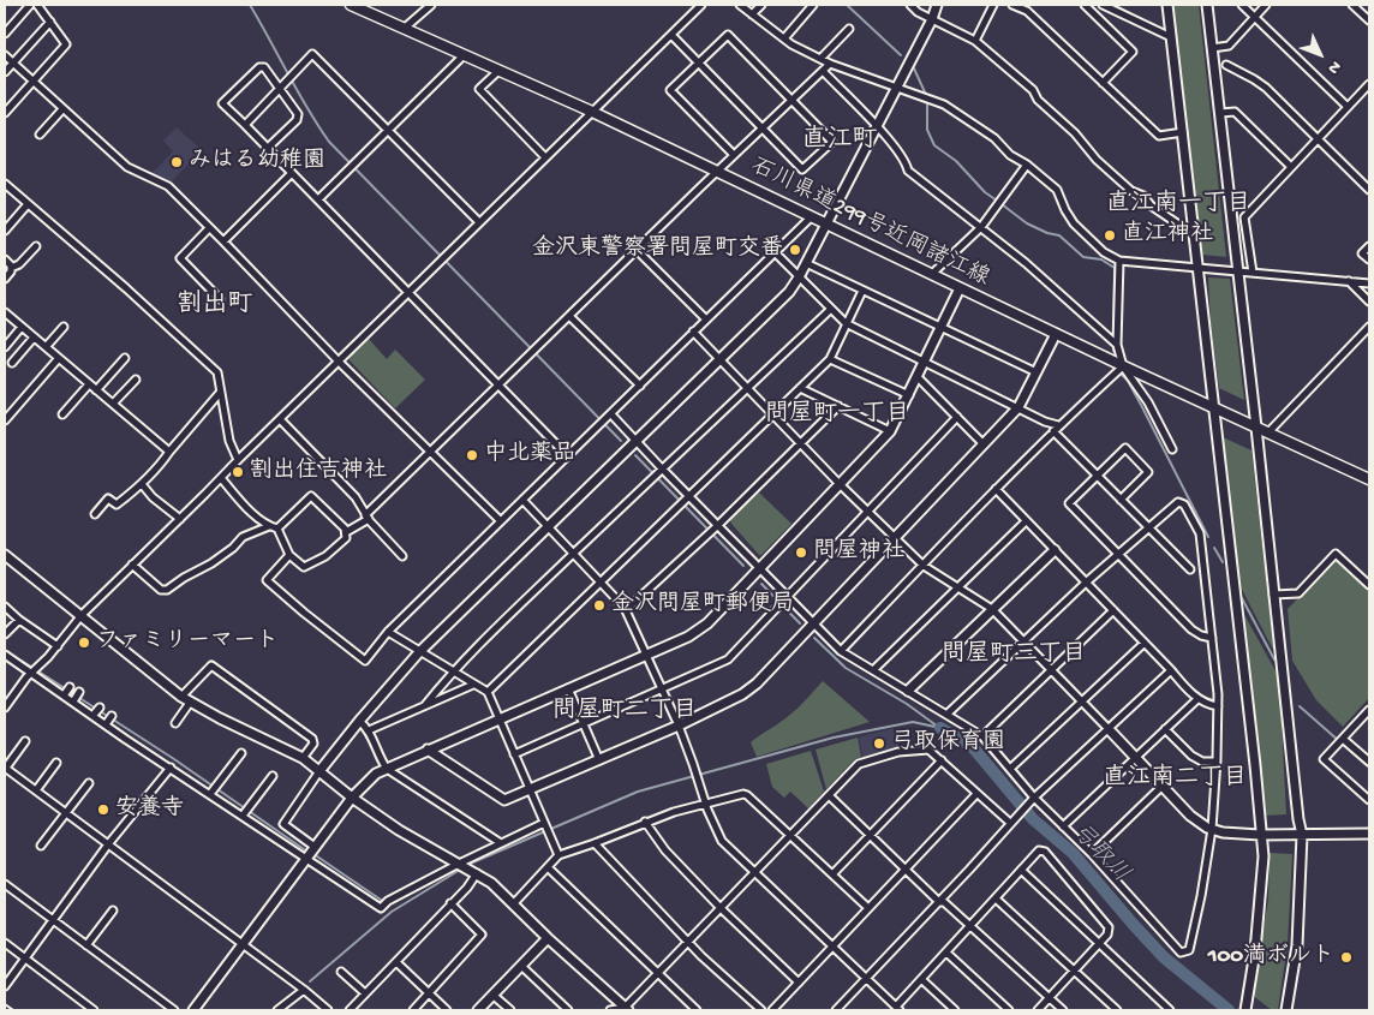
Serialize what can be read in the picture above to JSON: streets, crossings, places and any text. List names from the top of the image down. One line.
{"streets":{"main road":["石川県道299号近岡諸江線"]},"districts":["直江町","直江南一丁目","割出町","問屋町一丁目","問屋町三丁目","問屋町二丁目","直江南二丁目"],"water":["弓取川"],"places":["みはる幼稚園","直江神社","金沢東警察署問屋町交番","中北薬品","割出住吉神社","問屋神社","金沢問屋町郵便局","ファミリーマート","弓取保育園","安養寺","100満ボルト"],"north":"bottom right"}
